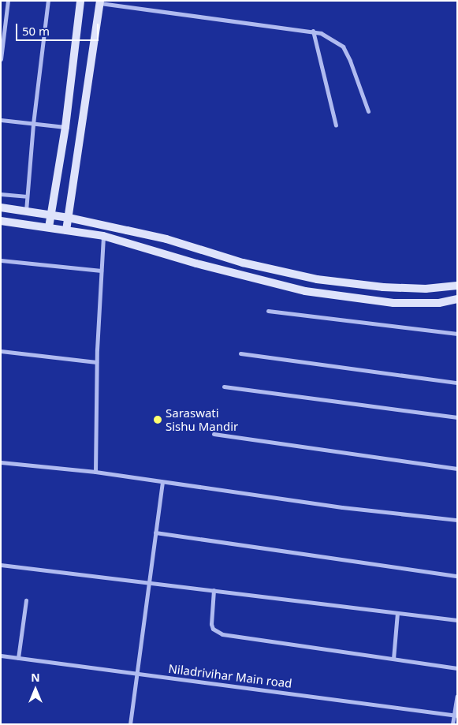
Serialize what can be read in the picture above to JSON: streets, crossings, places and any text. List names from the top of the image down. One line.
{"streets":{"street":["Niladrivihar Main road"]},"places":["Saraswati Sishu Mandir"],"scale_bar":"50 m","north":"top"}
